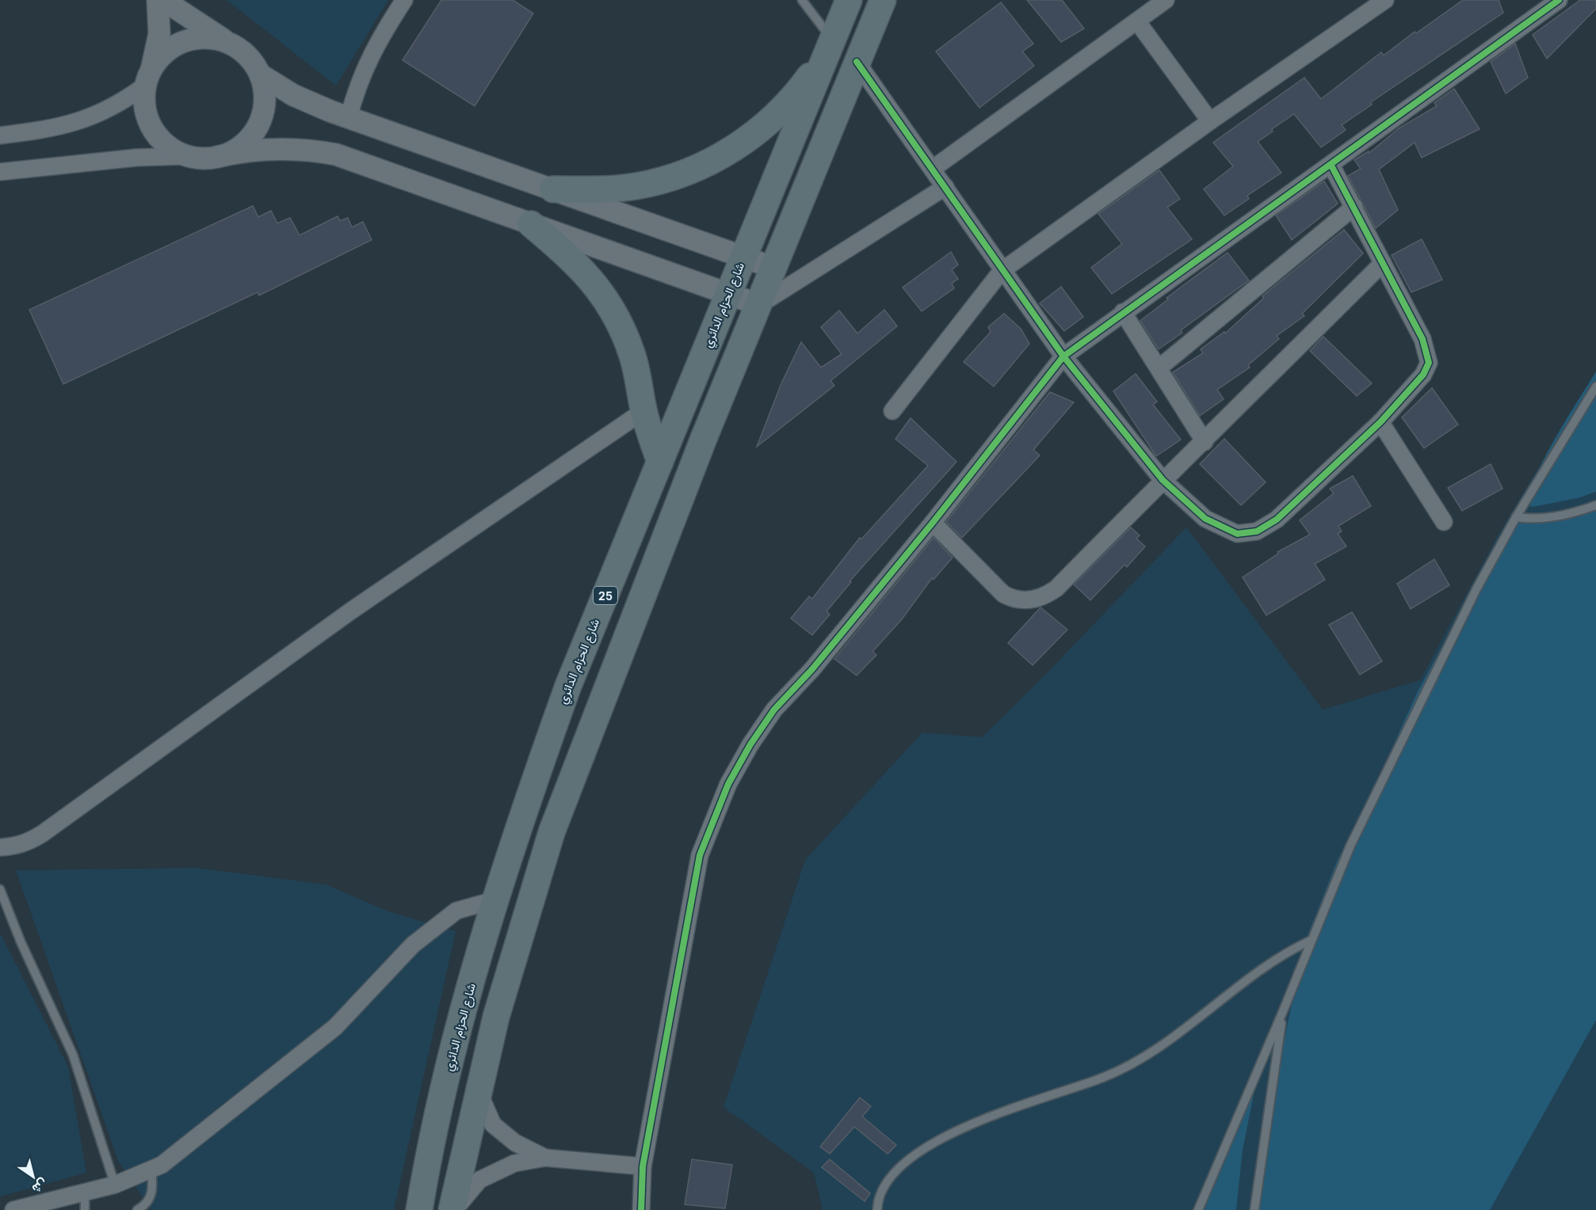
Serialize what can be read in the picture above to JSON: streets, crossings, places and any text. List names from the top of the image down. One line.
{"streets":{"main road":["شارع الحزام الدائري","25"]},"north":"bottom right"}
